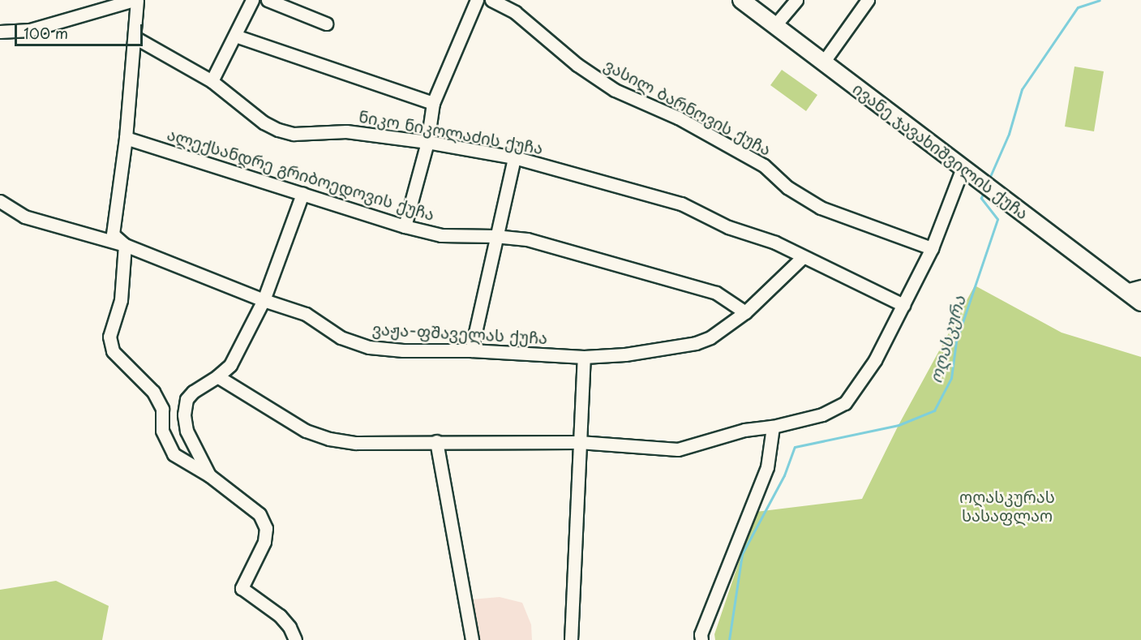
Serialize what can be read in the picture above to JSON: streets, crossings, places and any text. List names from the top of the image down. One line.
{"streets":{"main road":["ივანე ჯავახიშვილის ქუჩა"],"street":["ვასილ ბარნოვის ქუჩა","ნიკო ნიკოლაძის ქუჩა","ალექსანდრე გრიბოედოვის ქუჩა","ვაჟა-ფშაველას ქუჩა"]},"crossings":[["ნიკო ნიკოლაძის ქუჩა","ვაჟა-ფშაველას ქუჩა"],["ალექსანდრე გრიბოედოვის ქუჩა","ვაჟა-ფშაველას ქუჩა"]],"water":["ოღასკურა"],"parks":["ოღასკურას სასაფლაო"],"scale_bar":"100 m"}
